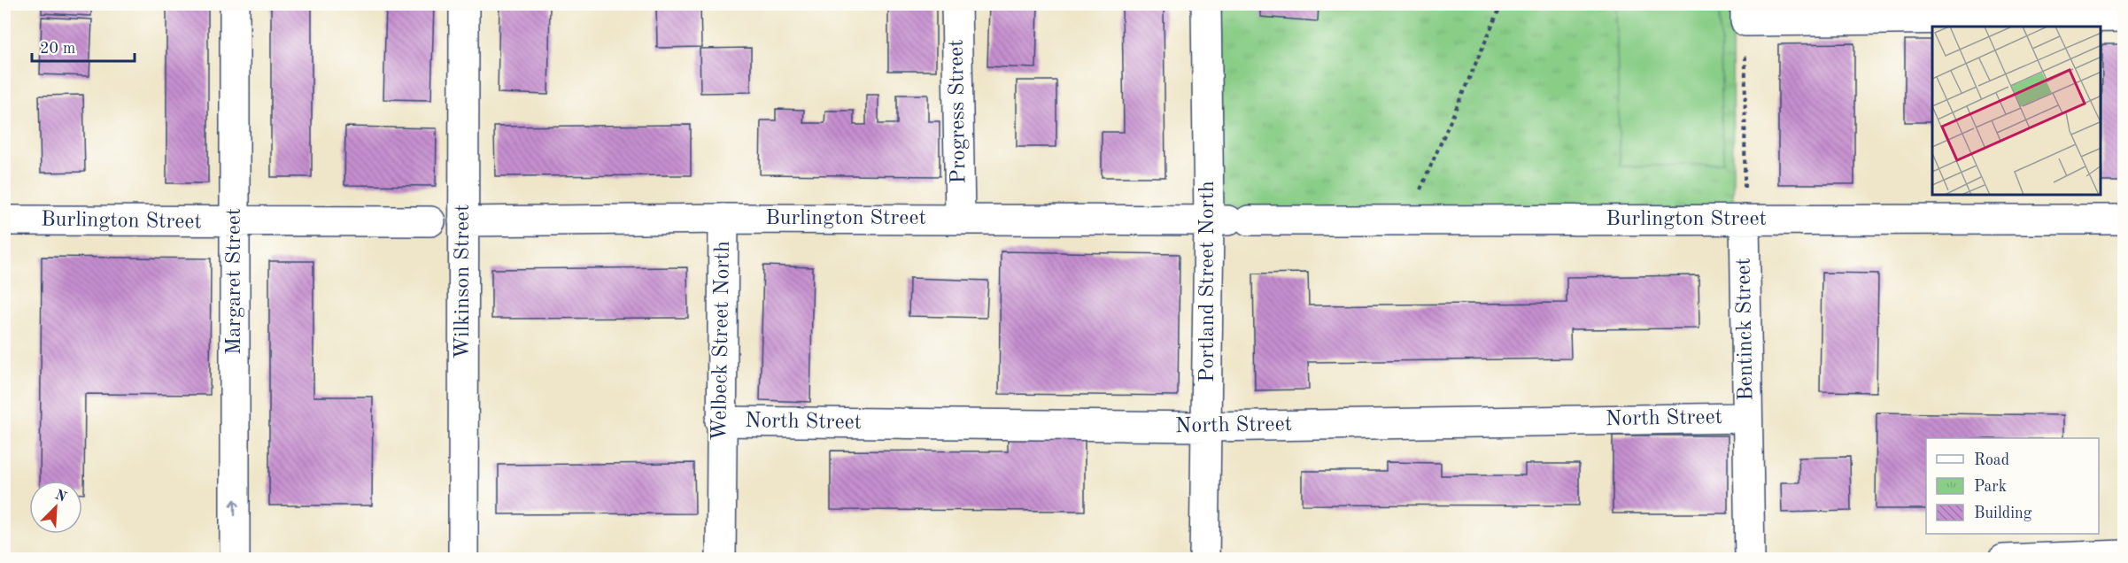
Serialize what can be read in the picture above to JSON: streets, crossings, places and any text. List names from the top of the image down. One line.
{"streets":{"street":["Progress Street","Burlington Street","Margaret Street","Wilkinson Street","Portland Street North","Bentinck Street","Welbeck Street North","North Street"]},"crossings":[["Progress Street","Burlington Street"],["Burlington Street","Margaret Street"],["Burlington Street","Wilkinson Street"],["Burlington Street","Portland Street North"],["Burlington Street","Bentinck Street"],["Burlington Street","Welbeck Street North"],["Portland Street North","North Street"],["Bentinck Street","North Street"],["Welbeck Street North","North Street"]],"one_way":["Margaret Street"],"legend":["Road","Park","Building"],"scale_bar":"20 m","north":"top right"}
